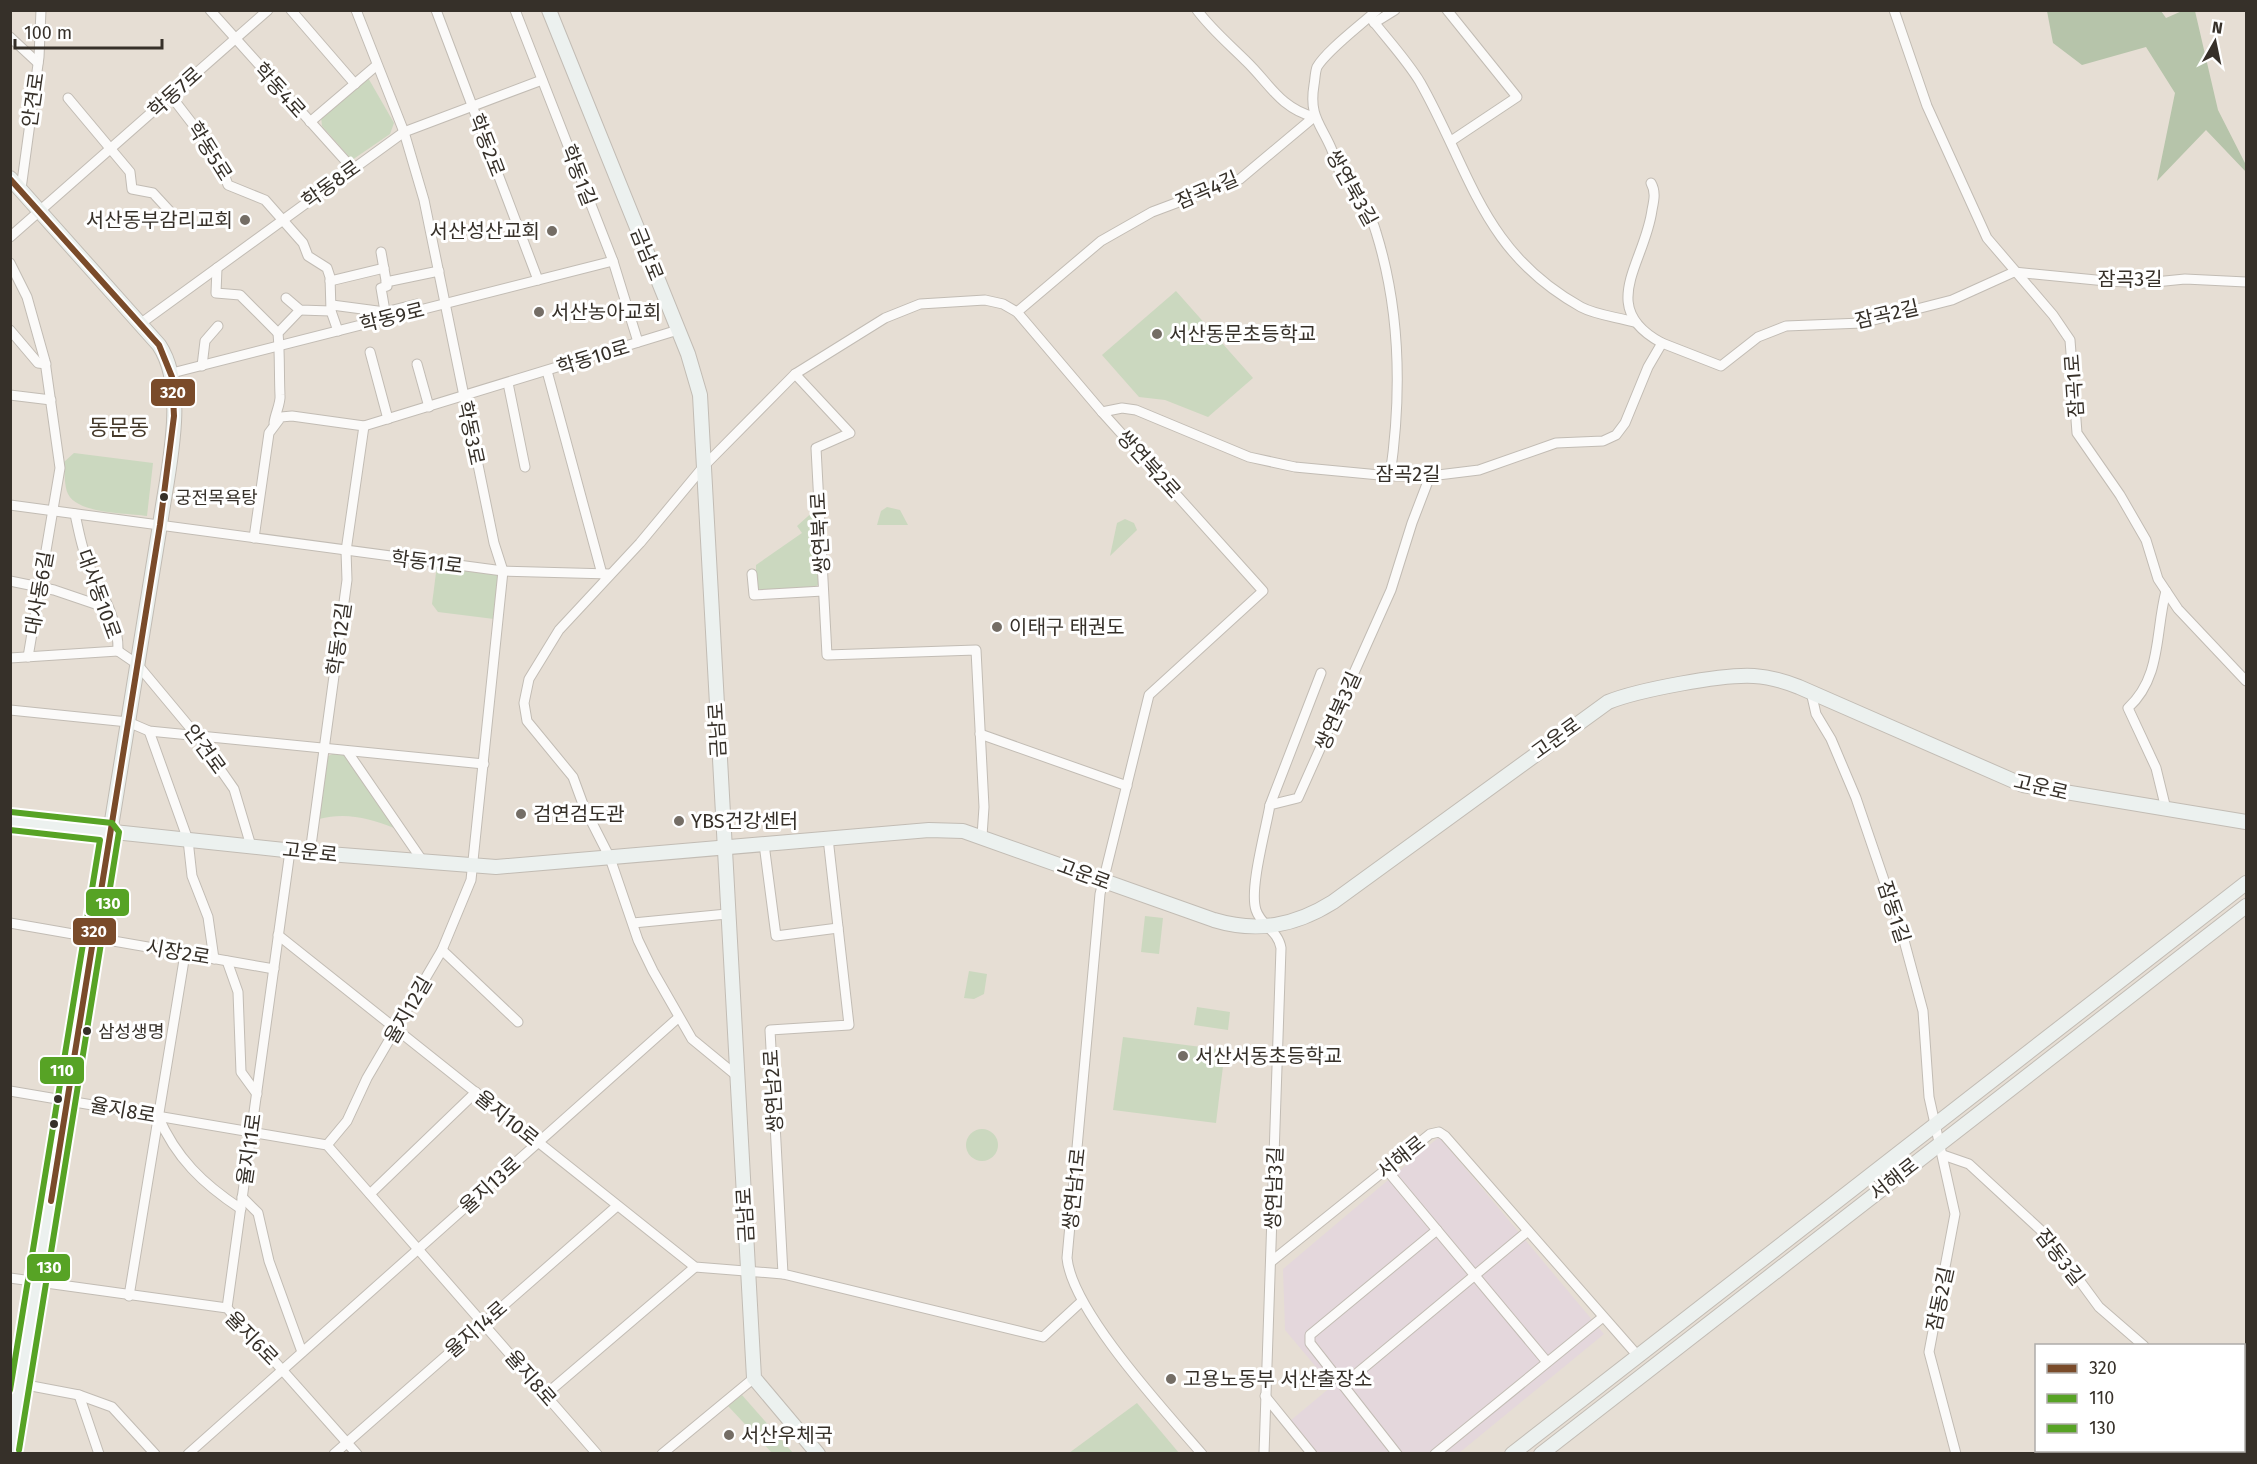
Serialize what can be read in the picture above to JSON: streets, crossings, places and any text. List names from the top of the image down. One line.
{"streets":{"street":["학동4로","학동7로","안견로","학동2로","학동5로","학동1길","학동8로","쌍연북3길","잠곡4길","금남로","잠곡3길","잠곡2길","학동9로","학동10로","잠곡1로","학동3로","쌍연북2로","쌍연북1로","학동11로","대사동6길","대사동10로","학동12길","고운로","잠동1길","시장2로","율지12길","쌍연남2로","율지8로","율지10로","율지11로","서해로","율지13로","쌍연남3길","쌍연남1로","잠동3길","잠동2길","율지14로","율지6로"]},"crossings":[["학동4로","학동7로"],["학동4로","학동8로"],["학동7로","학동5로"],["안견로","대사동10로"],["안견로","고운로"],["학동2로","학동8로"],["학동2로","학동9로"],["학동5로","학동8로"],["학동1길","학동8로"],["학동1길","학동9로"],["학동1길","학동10로"],["학동8로","학동3로"],["쌍연북3길","잠곡4길"],["쌍연북3길","잠곡2길"],["잠곡4길","쌍연북2로"],["금남로","학동10로"],["금남로","쌍연북2로"],["금남로","고운로"],["잠곡3길","잠곡2길"],["잠곡3길","잠곡1로"],["잠곡2길","잠곡1로"],["잠곡2길","쌍연북2로"],["학동9로","학동3로"],["학동10로","학동3로"],["학동10로","학동12길"],["학동3로","학동11로"],["학동3로","고운로"],["학동3로","율지12길"],["쌍연북2로","쌍연북1로"],["쌍연북2로","쌍연남1로"],["학동11로","학동12길"],["대사동6길","대사동10로"],["학동12길","고운로"],["고운로","잠동1길"],["고운로","율지12길"],["고운로","쌍연남2로"],["고운로","쌍연남3길"],["고운로","쌍연남1로"],["잠동1길","서해로"],["잠동1길","잠동3길"],["잠동1길","잠동2길"],["시장2로","율지11로"],["율지12길","율지8로"],["율지12길","율지10로"],["율지8로","율지11로"],["율지8로","율지13로"],["율지8로","율지14로"],["율지10로","율지13로"],["율지10로","율지14로"],["율지11로","율지6로"],["서해로","쌍연남3길"],["서해로","잠동3길"],["서해로","잠동2길"],["율지13로","율지6로"],["잠동3길","잠동2길"],["율지14로","율지6로"]],"districts":["동문동"],"places":["서산동부감리교회","서산성산교회","서산농아교회","서산동문초등학교","궁전목욕탕","이태구 태권도","검연검도관","YBS건강센터","삼성생명","서산서동초등학교","고용노동부 서산출장소","서산우체국"],"lines":["transit line 320","transit line 130","transit line 110"],"legend":["320","110","130"],"scale_bar":"100 m","north":"top"}
